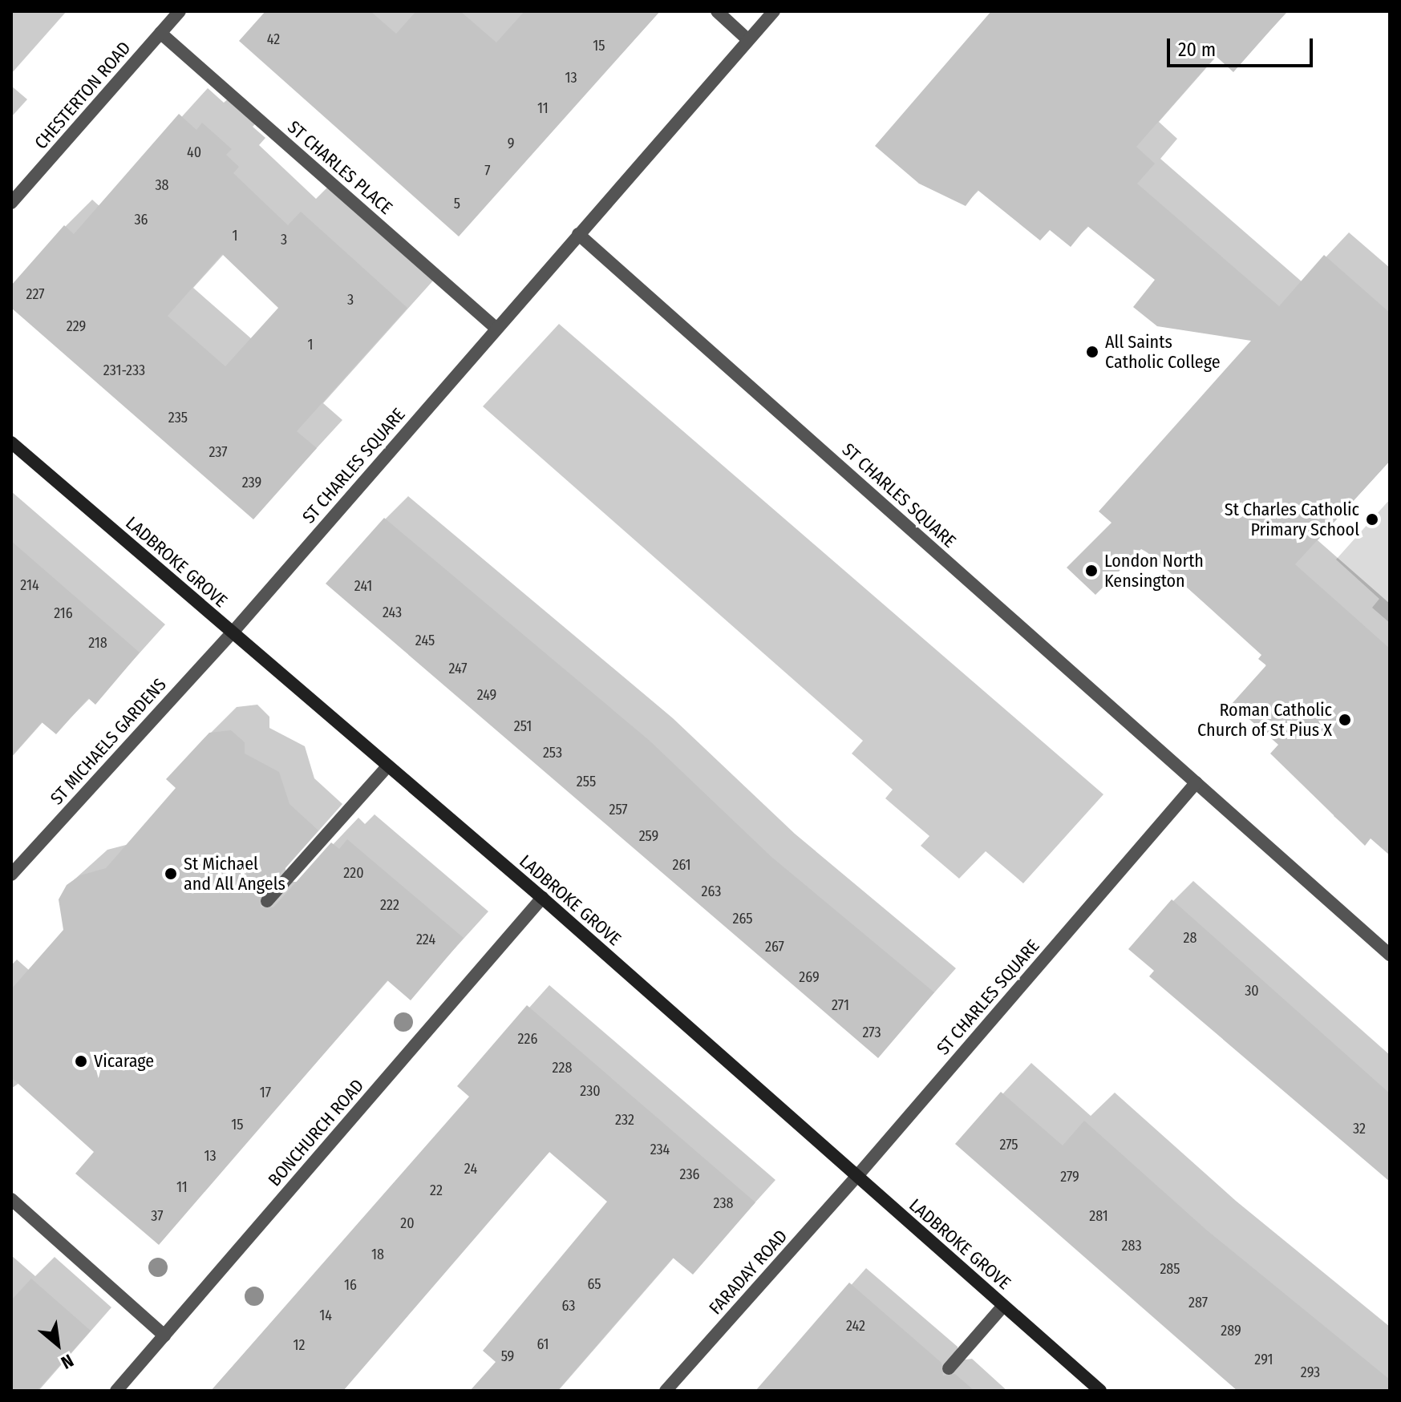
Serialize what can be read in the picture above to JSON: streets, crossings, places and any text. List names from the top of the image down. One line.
{"streets":{"main road":["LADBROKE GROVE"],"street":["CHESTERTON ROAD","ST CHARLES PLACE","ST CHARLES SQUARE","ST MICHAELS GARDENS","BONCHURCH ROAD","FARADAY ROAD"]},"crossings":[["CHESTERTON ROAD","ST CHARLES PLACE"],["ST CHARLES PLACE","ST CHARLES SQUARE"],["ST CHARLES SQUARE","LADBROKE GROVE"],["ST CHARLES SQUARE","ST MICHAELS GARDENS"],["ST CHARLES SQUARE","FARADAY ROAD"],["LADBROKE GROVE","ST MICHAELS GARDENS"],["LADBROKE GROVE","BONCHURCH ROAD"],["LADBROKE GROVE","FARADAY ROAD"]],"places":["All Saints Catholic College","St Charles Catholic Primary School","London North Kensington","Roman Catholic Church of St Pius X","St Michael and All Angels","Vicarage"],"house_numbers":["42","15","13","11","9","40","7","38","5","36","1","3","227","3","229","1","231-233","235","237","239","214","241","243","216","245","218","247","249","251","253","255","257","259","261","220","263","222","265","28","224","267","269","30","271","273","226","228","230","17","232","15","32","275","234","13","24","236","279","11","22","238","37","281","20","283","18","285","65","16","287","63","14","242","289","61","12","59","291","293"],"scale_bar":"20 m","north":"bottom right"}
